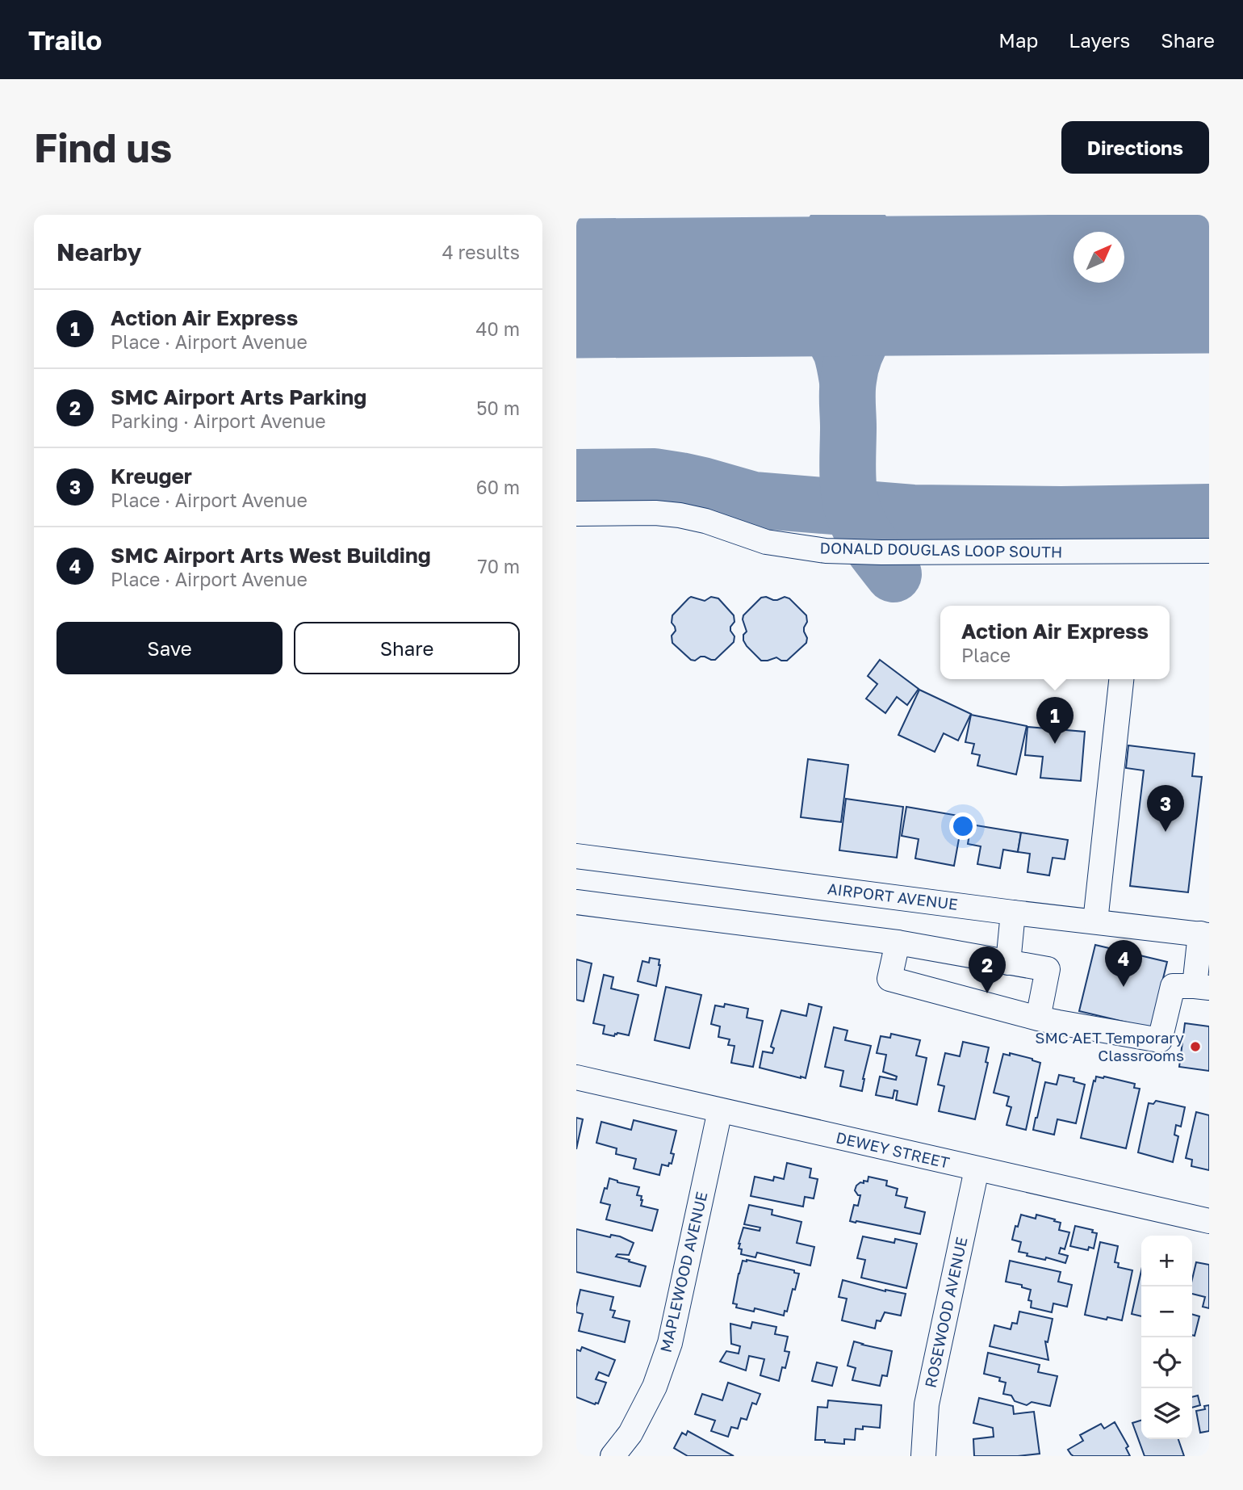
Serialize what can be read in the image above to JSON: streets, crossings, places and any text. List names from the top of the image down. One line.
{"streets":{"street":["DONALD DOUGLAS LOOP SOUTH","AIRPORT AVENUE","DEWEY STREET","MAPLEWOOD AVENUE","ROSEWOOD AVENUE"]},"crossings":[["DEWEY STREET","MAPLEWOOD AVENUE"],["DEWEY STREET","ROSEWOOD AVENUE"]],"places":["SMC AET Temporary Classrooms"],"north":"top right","page":{"header":"Trailo","nav":["Map","Layers","Share"],"buttons":["Directions",["Save","Share"]],"title":"Find us","heading":["Nearby","4 results"],"list":[{"mark":"1","name":"Action Air Express","note":"Place · Airport Avenue","value":"40 m"},{"mark":"2","name":"SMC Airport Arts Parking","note":"Parking · Airport Avenue","value":"50 m"},{"mark":"3","name":"Kreuger","note":"Place · Airport Avenue","value":"60 m"},{"mark":"4","name":"SMC Airport Arts West Building","note":"Place · Airport Avenue","value":"70 m"}],"popup":["Action Air Express","Place"],"pins":["1","3","4","2"],"map_buttons":["+","−"]}}
